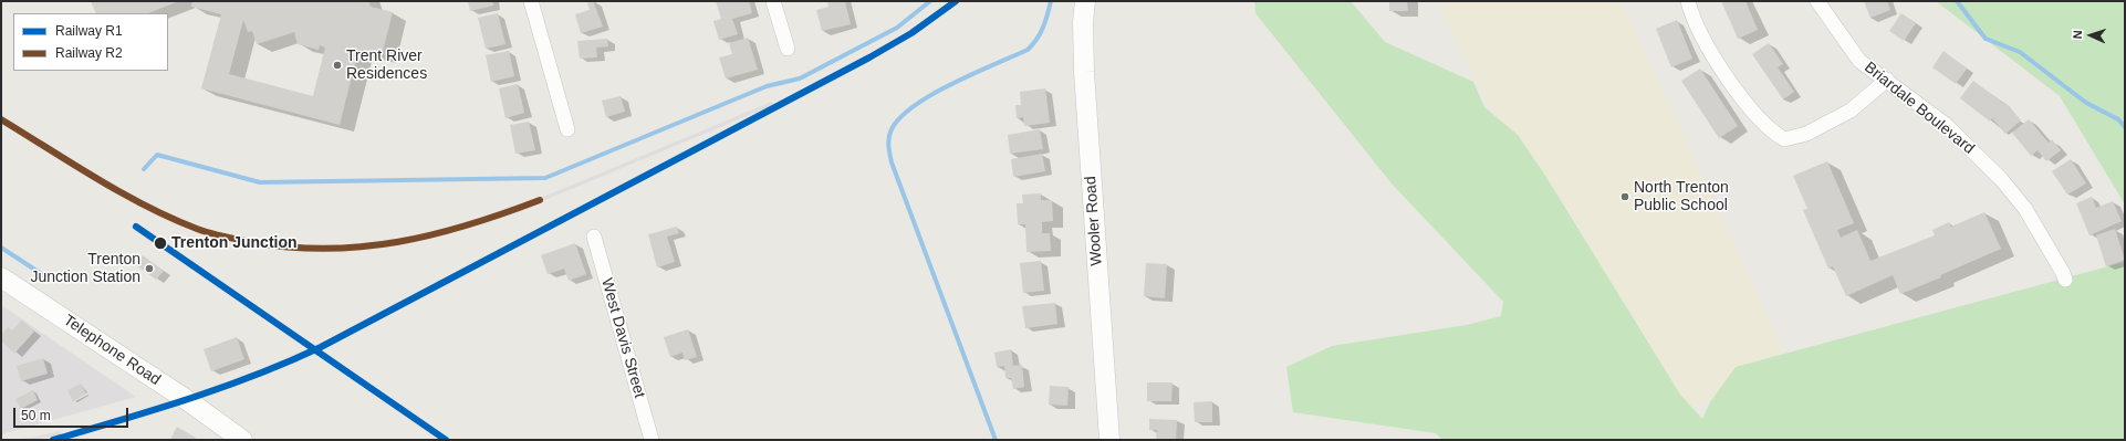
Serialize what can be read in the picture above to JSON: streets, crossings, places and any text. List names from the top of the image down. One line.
{"streets":{"street":["Briardale Boulevard","Wooler Road","West Davis Street","Telephone Road"]},"places":["Trent River Residences","North Trenton Public School","Trenton Junction","Trenton Junction Station"],"lines":["rail line R1","rail line R2"],"legend":["Railway R1","Railway R2"],"scale_bar":"50 m","north":"left"}
